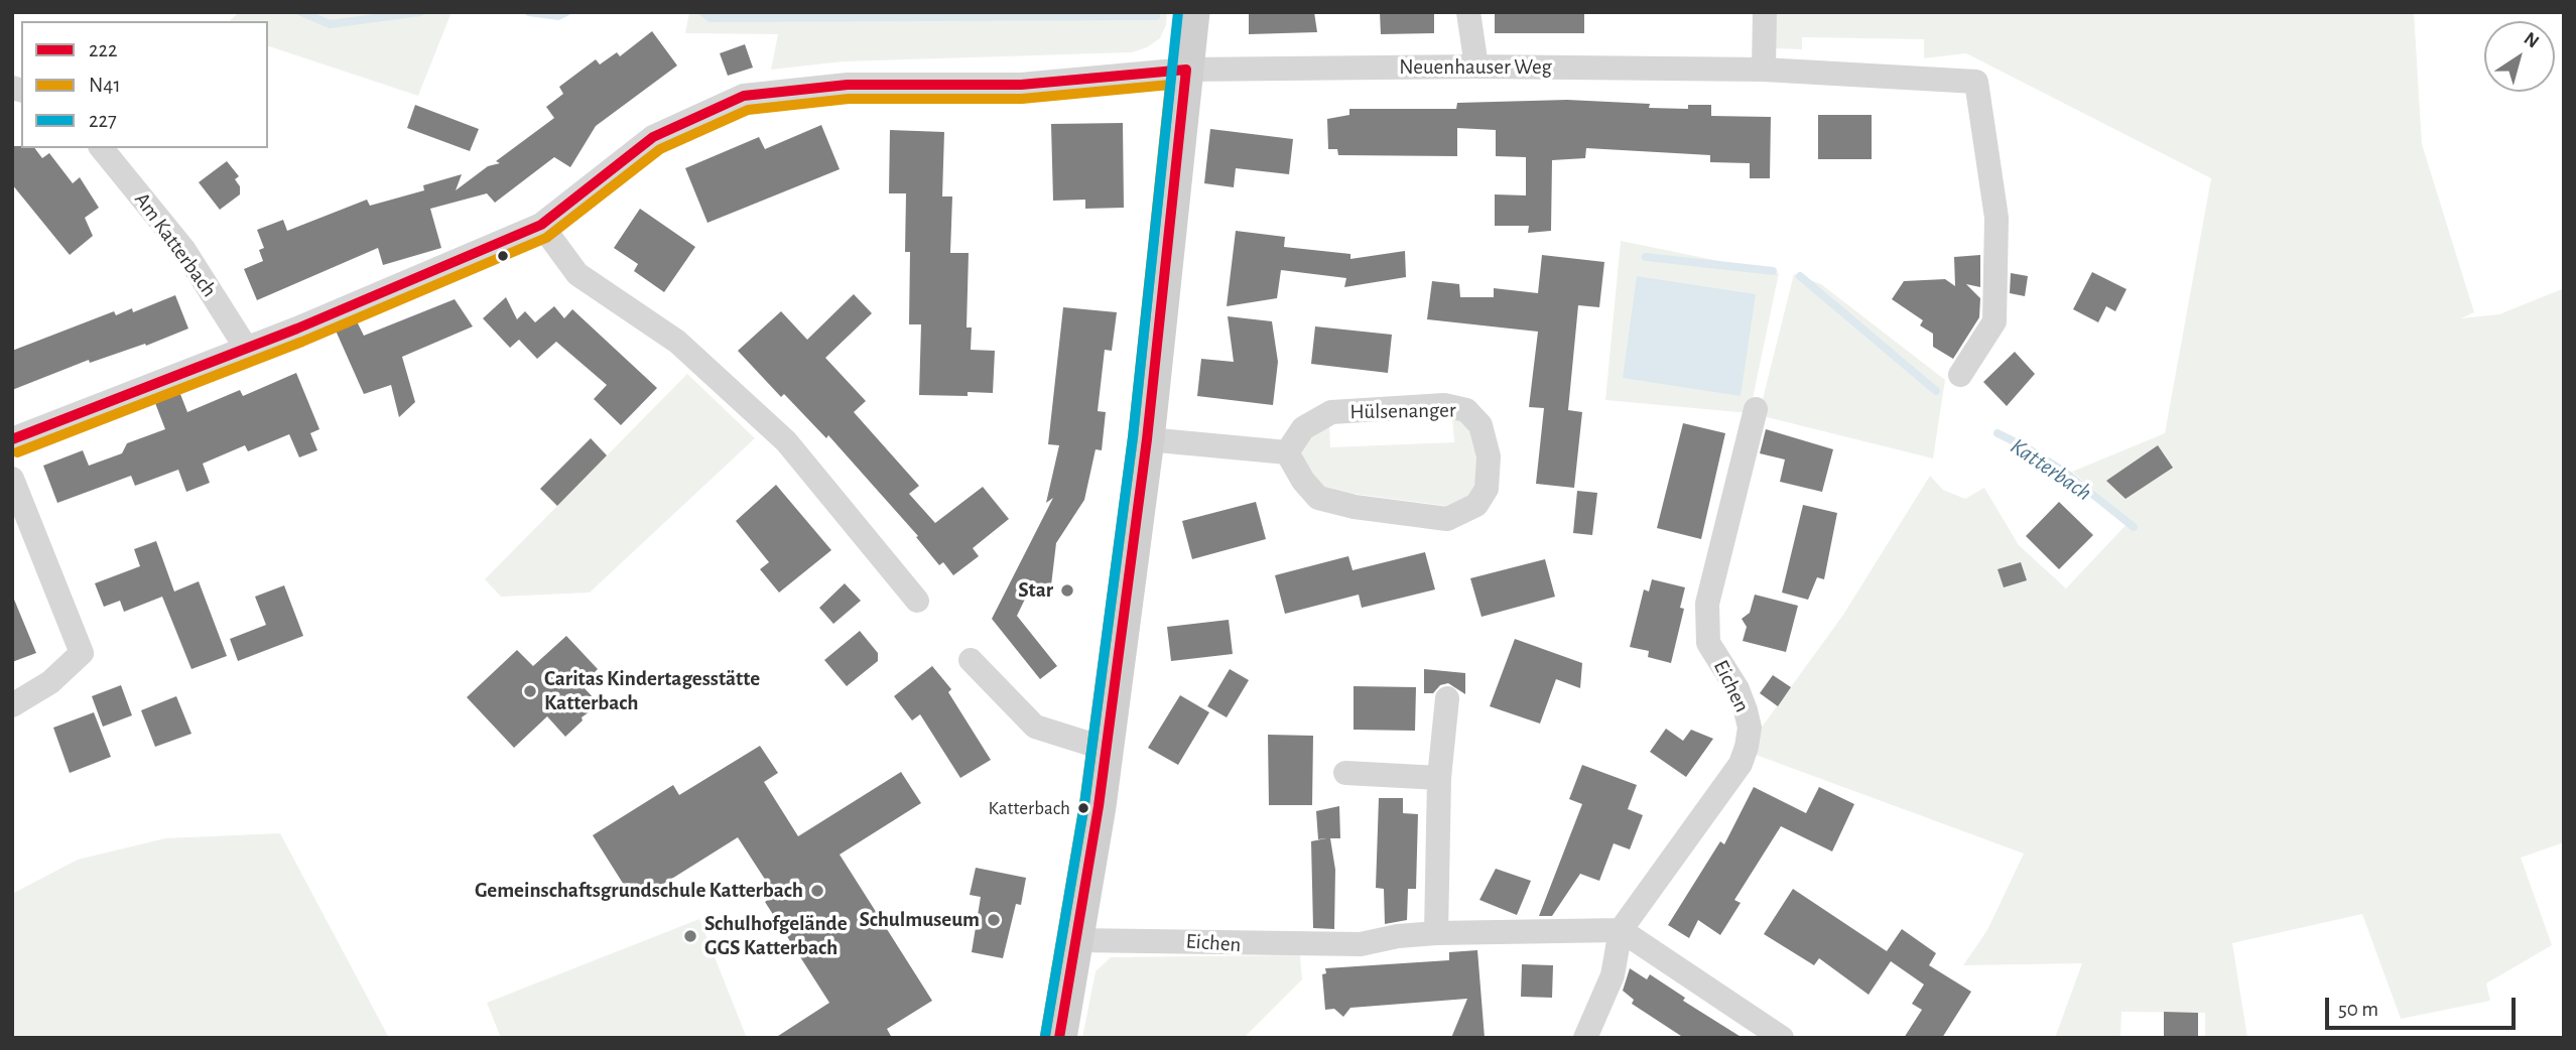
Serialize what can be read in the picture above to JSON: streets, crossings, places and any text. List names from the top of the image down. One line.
{"streets":{"street":["Neuenhauser Weg","Am Katterbach","Hülsenanger","Eichen"]},"crossings":[["Neuenhauser Weg","Am Katterbach"]],"water":["Katterbach"],"places":["Star","Caritas Kindertagesstätte Katterbach","Katterbach","Gemeinschaftsgrundschule Katterbach","Schulmuseum","Schulhofgelände GGS Katterbach"],"lines":["transit line 227","transit line 222","transit line N41"],"legend":["222","N41","227"],"scale_bar":"50 m","north":"top right"}
